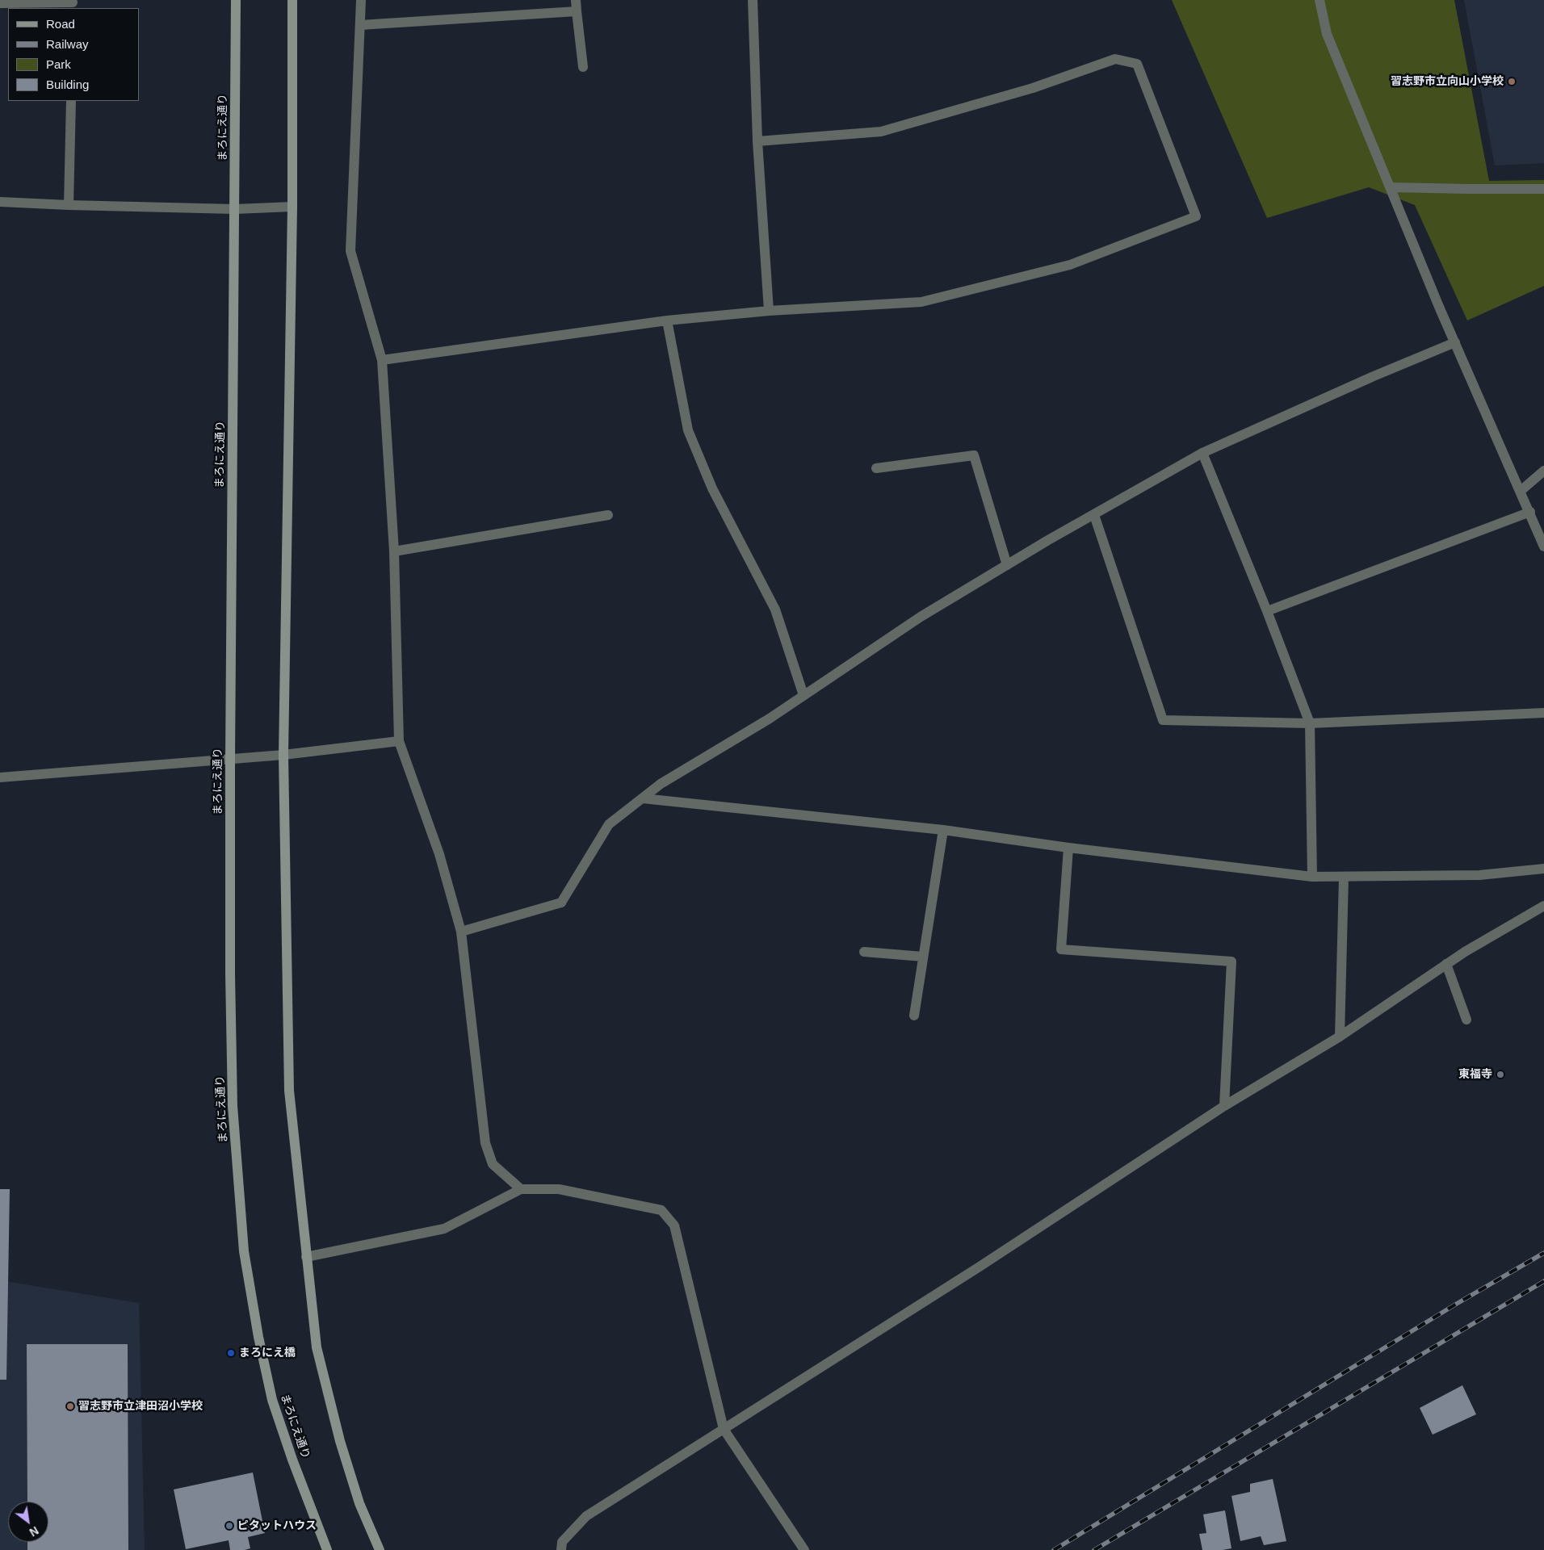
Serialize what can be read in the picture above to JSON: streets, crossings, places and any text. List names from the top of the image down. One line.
{"streets":{"street":["まろにえ通り"]},"places":["習志野市立向山小学校","東福寺","まろにえ橋","習志野市立津田沼小学校","ピタットハウス"],"legend":["Road","Railway","Park","Building"],"north":"bottom right"}
